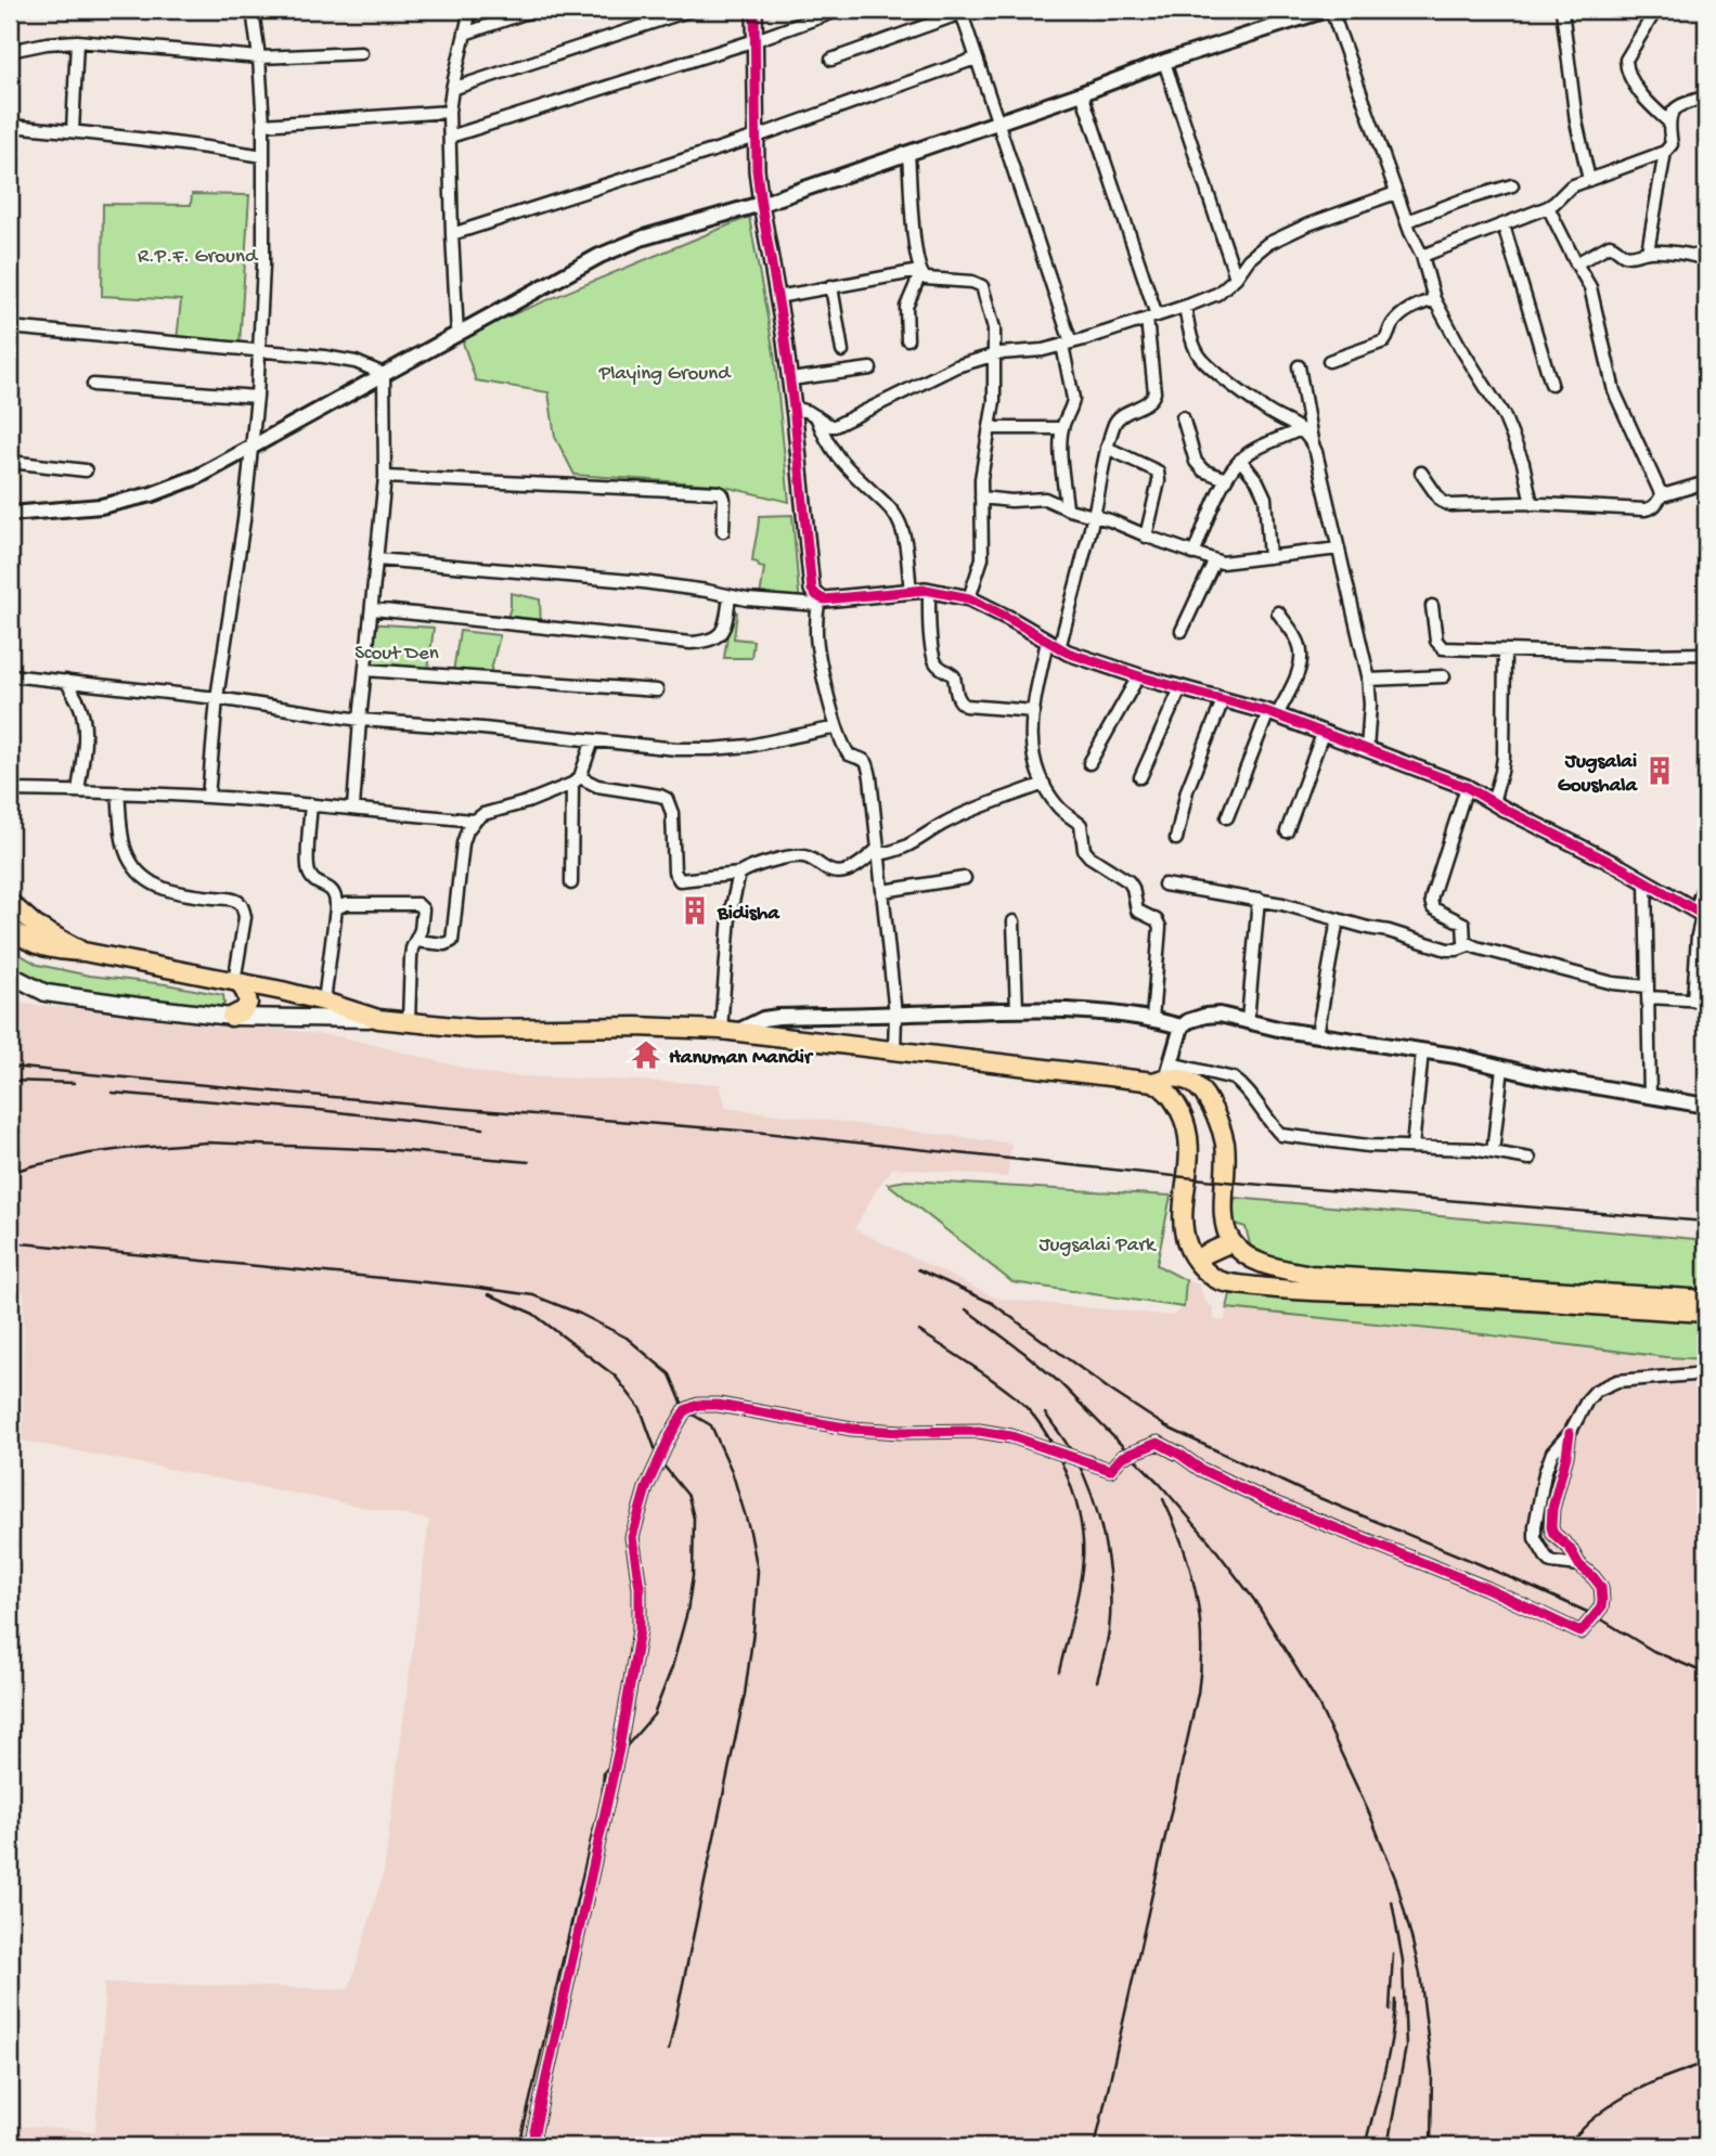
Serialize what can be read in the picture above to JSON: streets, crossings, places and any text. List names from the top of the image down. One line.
{"parks":["R.P.F. Ground","Playing Ground","Scout Den","Jugsalai Park"],"places":{"building":["Jugsalai Goushala","Bidisha"],"temple":["Hanuman Mandir"]}}
